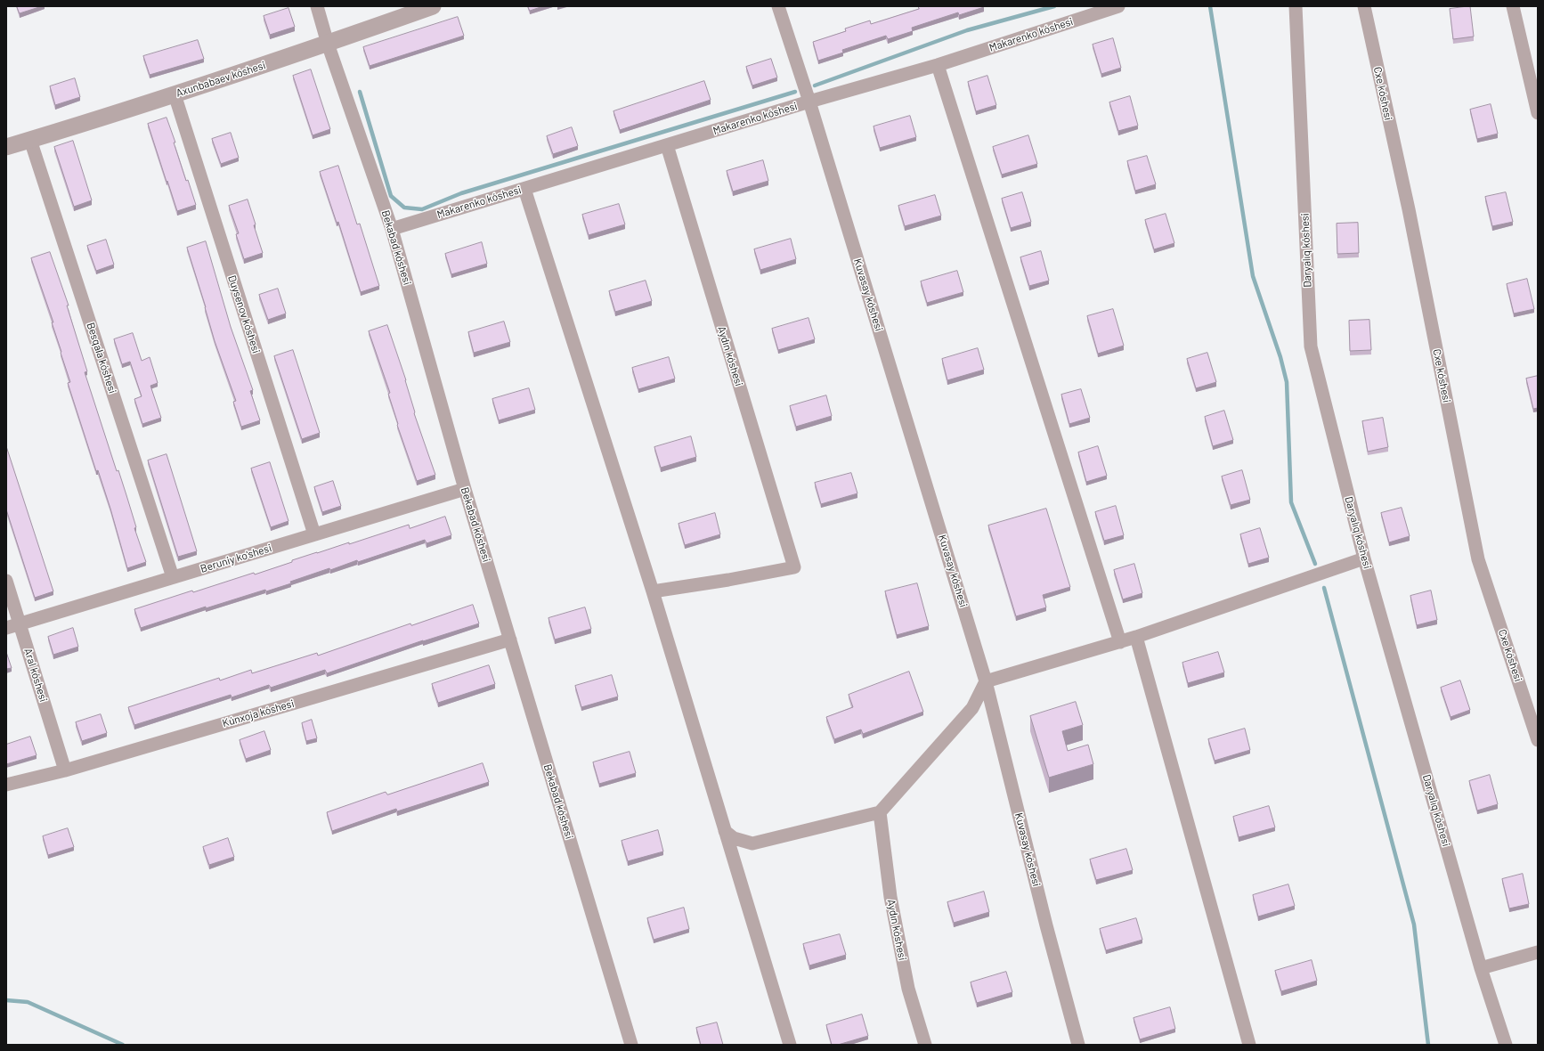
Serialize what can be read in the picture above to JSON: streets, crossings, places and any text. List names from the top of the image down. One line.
{"streets":{"street":["Makarenko kóshesi","Axunbabaev kóshesi","Cxe kóshesi","Bekabad kóshesi","Daryalıq kóshesi","Kuvasay kóshesi","Duysenov kóshesi","Aydın kóshesi","Besqala kóshesi","Beruniy ko'shesi","Aral kóshesi","Kúnxoja kóshesi"]},"crossings":[["Makarenko kóshesi","Bekabad kóshesi"],["Makarenko kóshesi","Kuvasay kóshesi"],["Makarenko kóshesi","Aydın kóshesi"],["Axunbabaev kóshesi","Bekabad kóshesi"],["Axunbabaev kóshesi","Duysenov kóshesi"],["Axunbabaev kóshesi","Besqala kóshesi"],["Bekabad kóshesi","Beruniy ko'shesi"],["Bekabad kóshesi","Kúnxoja kóshesi"],["Duysenov kóshesi","Beruniy ko'shesi"],["Besqala kóshesi","Beruniy ko'shesi"],["Beruniy ko'shesi","Aral kóshesi"],["Aral kóshesi","Kúnxoja kóshesi"]]}
